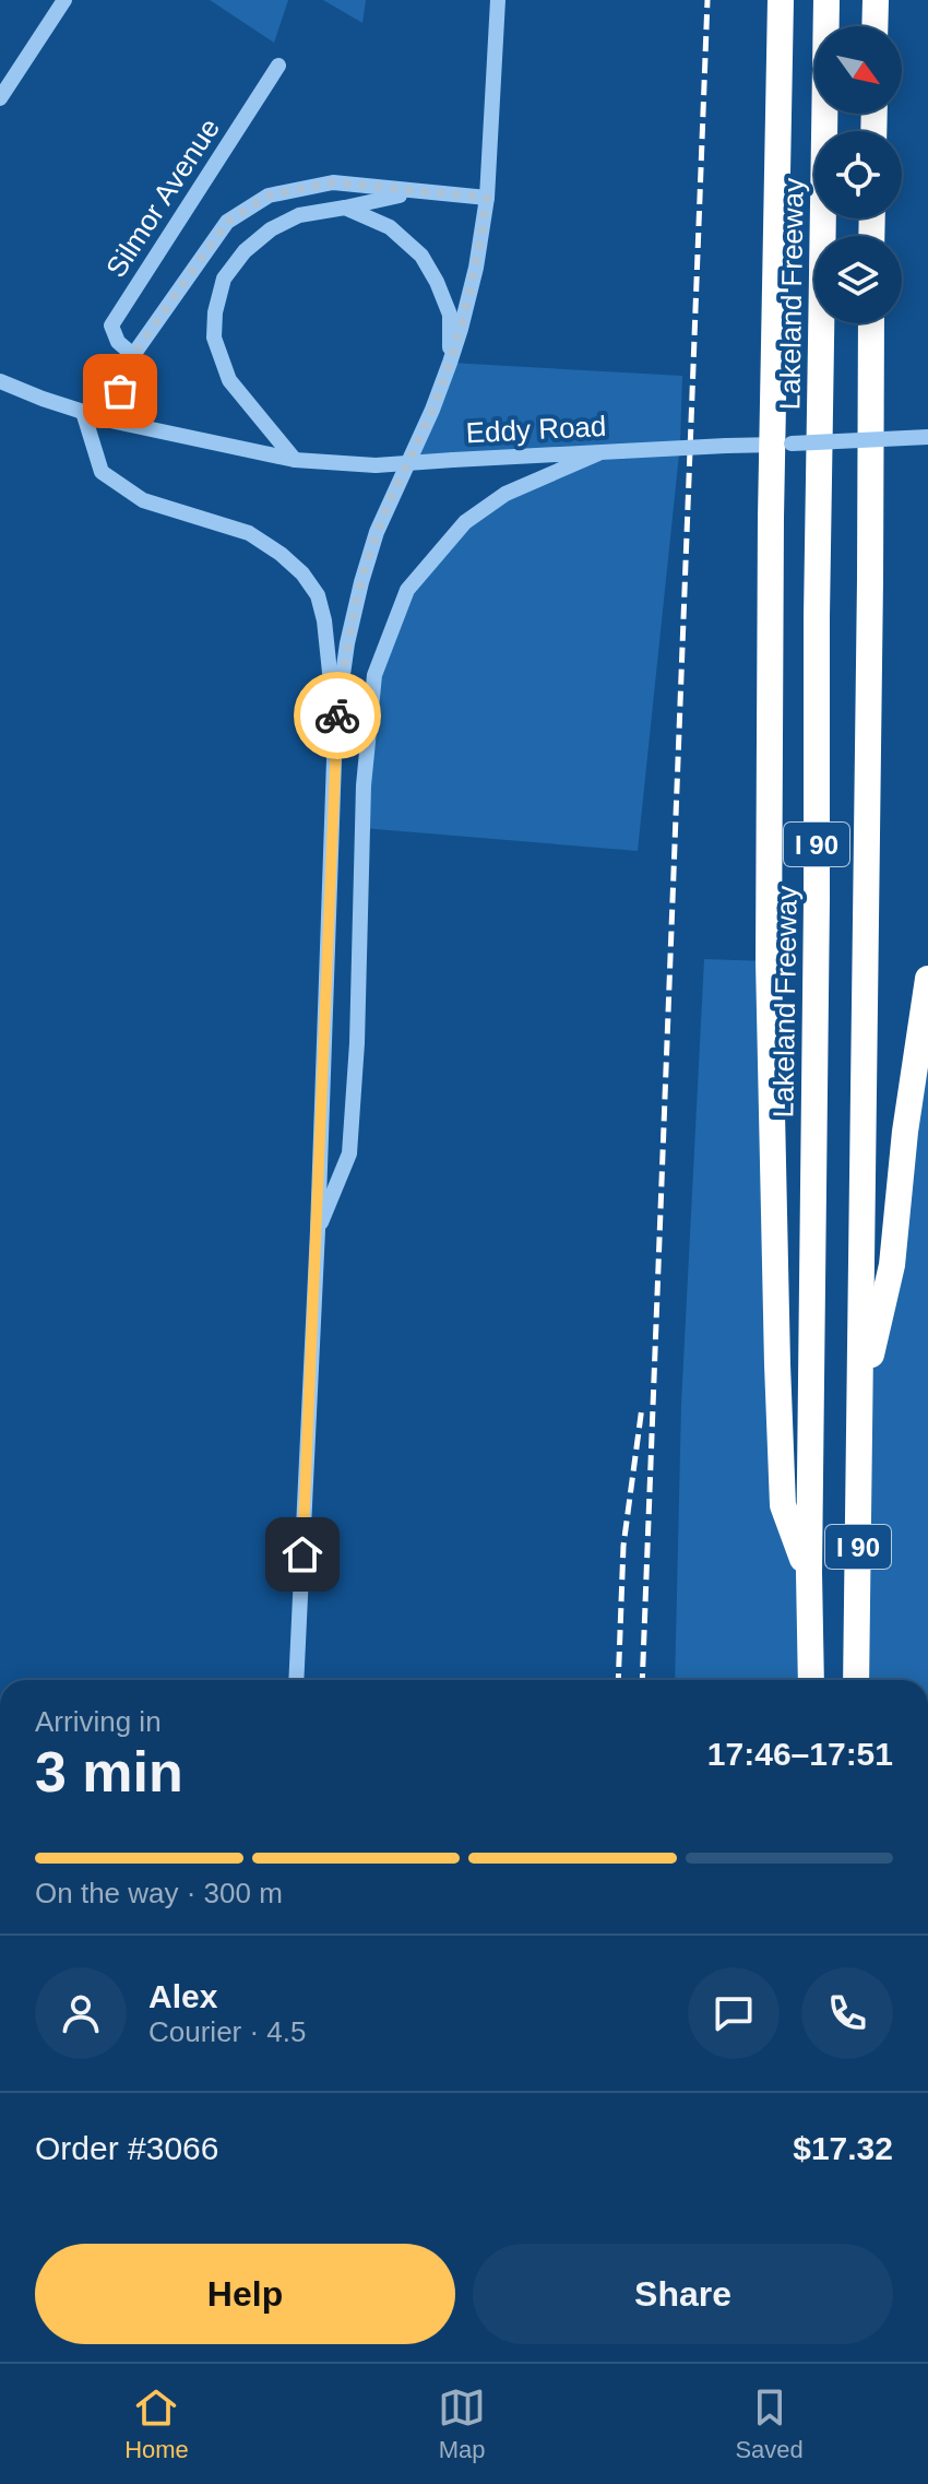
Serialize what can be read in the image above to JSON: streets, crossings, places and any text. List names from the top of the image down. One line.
{"streets":{"highway":["Lakeland Freeway","I 90"],"street":["Silmor Avenue","Eddy Road"]},"north":"bottom right","page":{"heading":["3 min","Arriving in","17:46–17:51"],"panel":["Alex","Courier · 4.5","Order #3066","$17.32"],"bar":"On the way · 300 m","buttons":["Help","Share"],"tabs":["Home","Map","Saved"]}}
